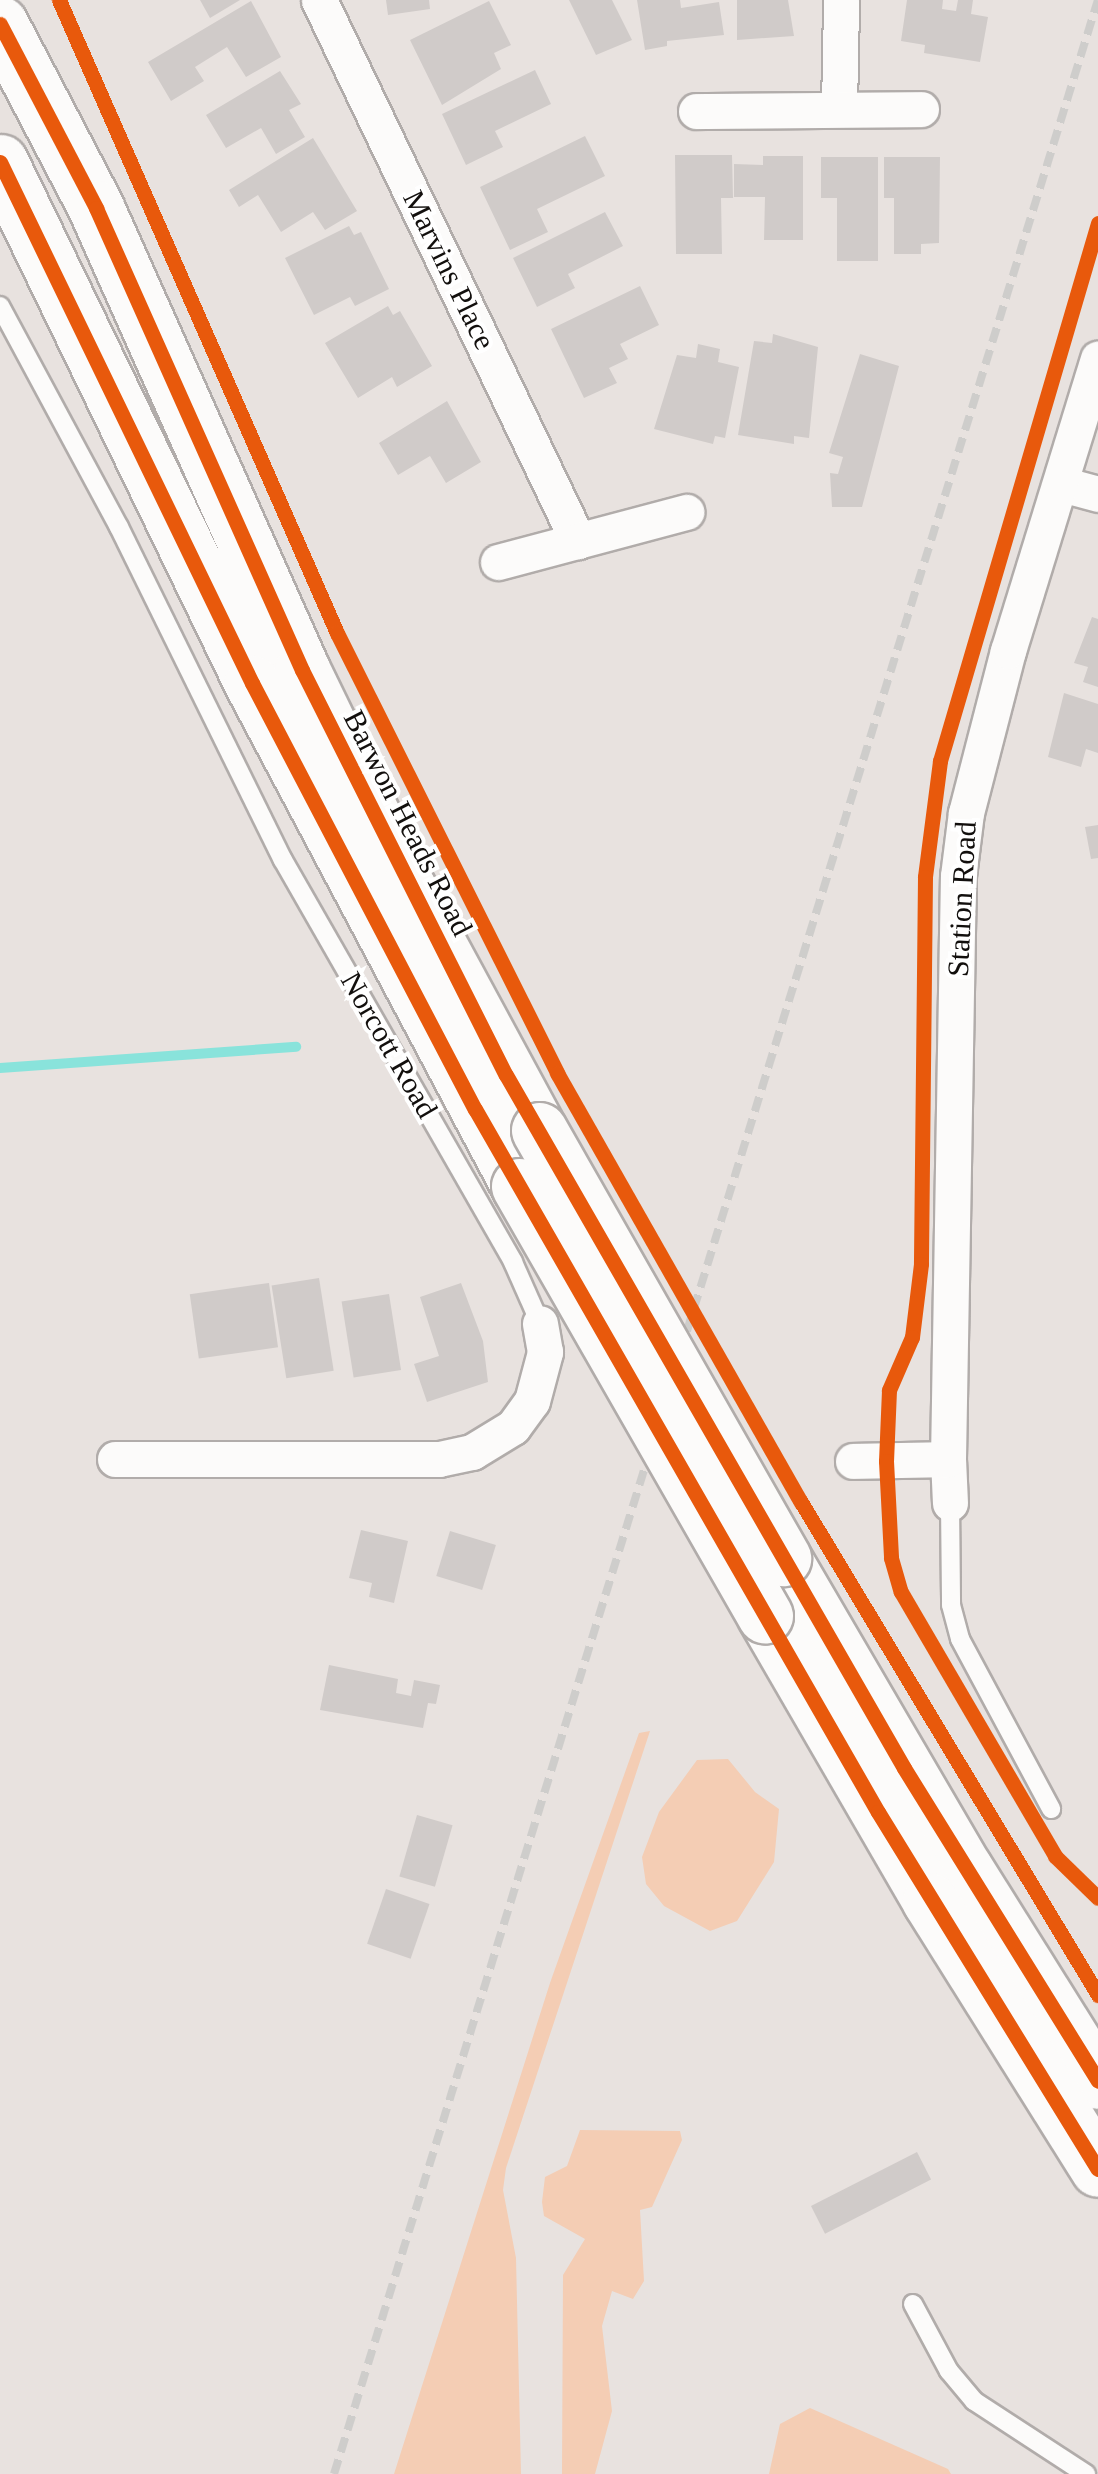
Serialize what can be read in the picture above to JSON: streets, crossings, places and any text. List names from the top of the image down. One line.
{"streets":{"main road":["Barwon Heads Road"],"street":["Marvins Place","Station Road","Norcott Road"]}}
